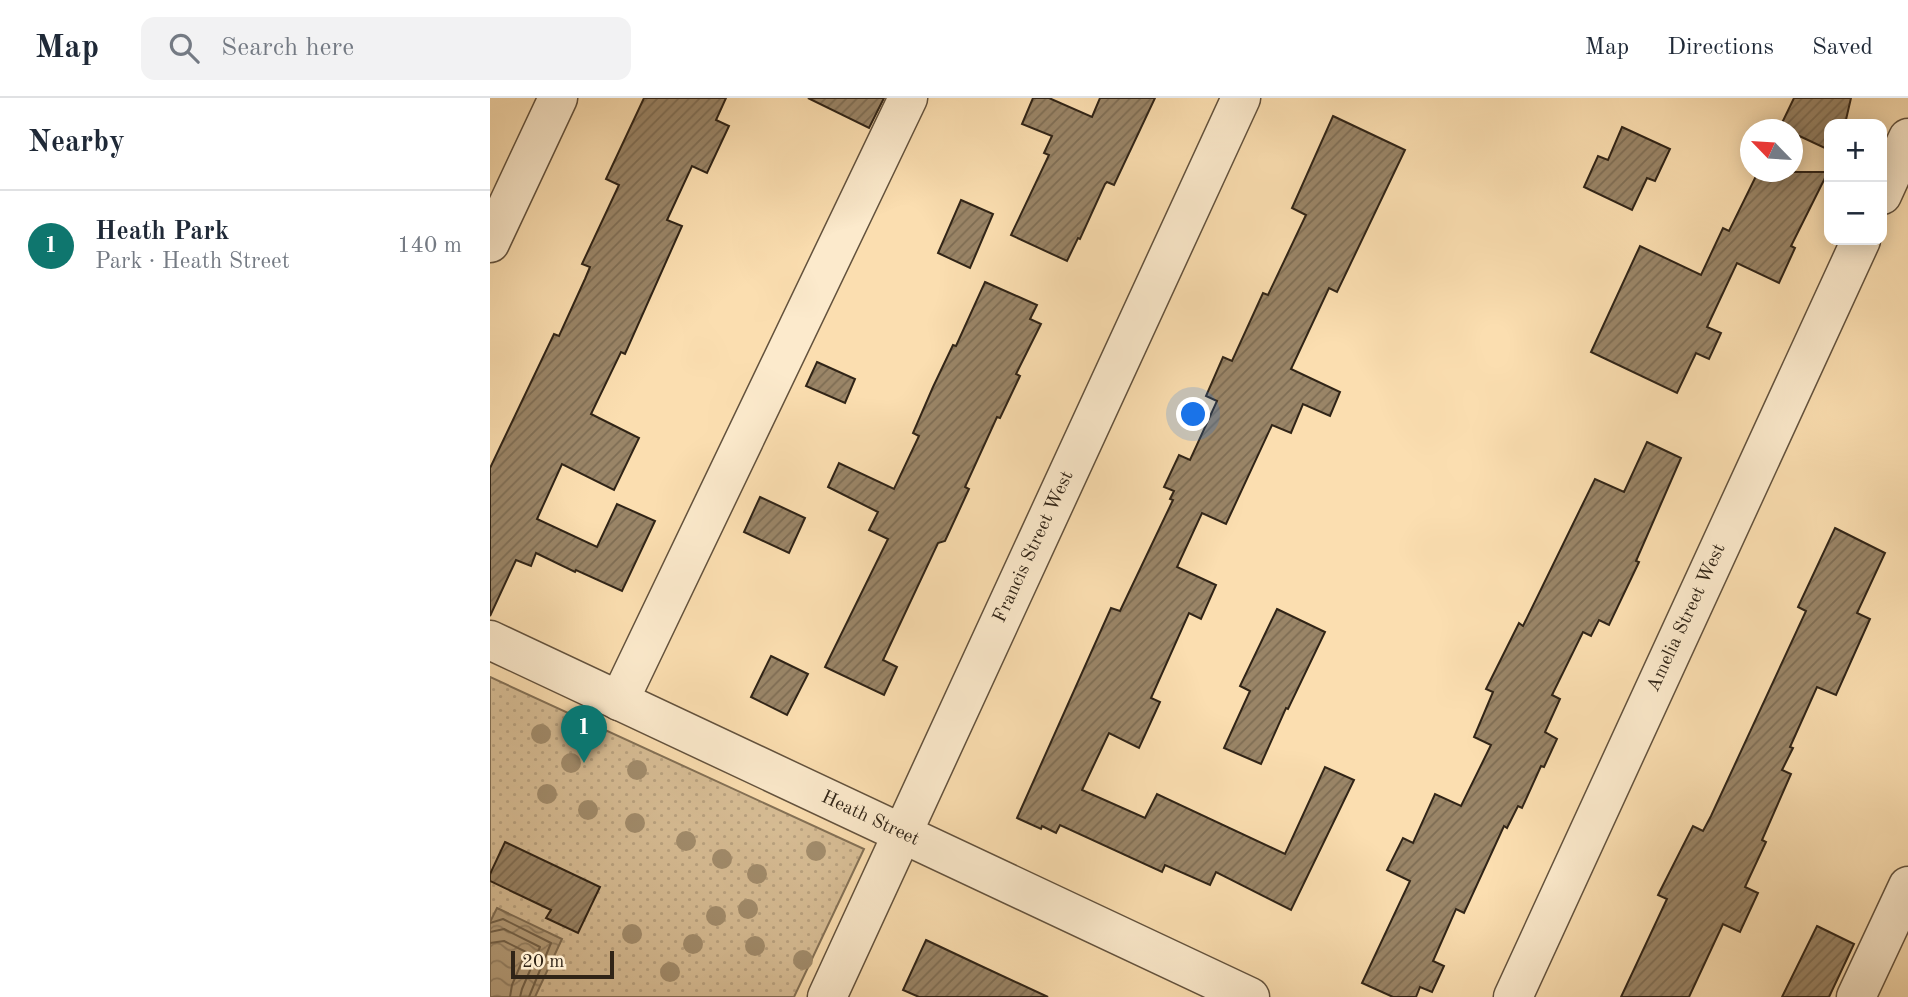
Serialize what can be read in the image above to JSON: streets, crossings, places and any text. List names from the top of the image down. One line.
{"streets":{"street":["Francis Street West","Amelia Street West","Heath Street"]},"crossings":[["Francis Street West","Heath Street"]],"scale_bar":"20 m","north":"top left","page":{"header":"Map","search":"Search here","nav":["Map","Directions","Saved"],"heading":"Nearby","map_buttons":["+","−"],"list":[{"mark":"1","name":"Heath Park","note":"Park · Heath Street","value":"140 m"}],"pins":"1","scale":"20 m"}}
